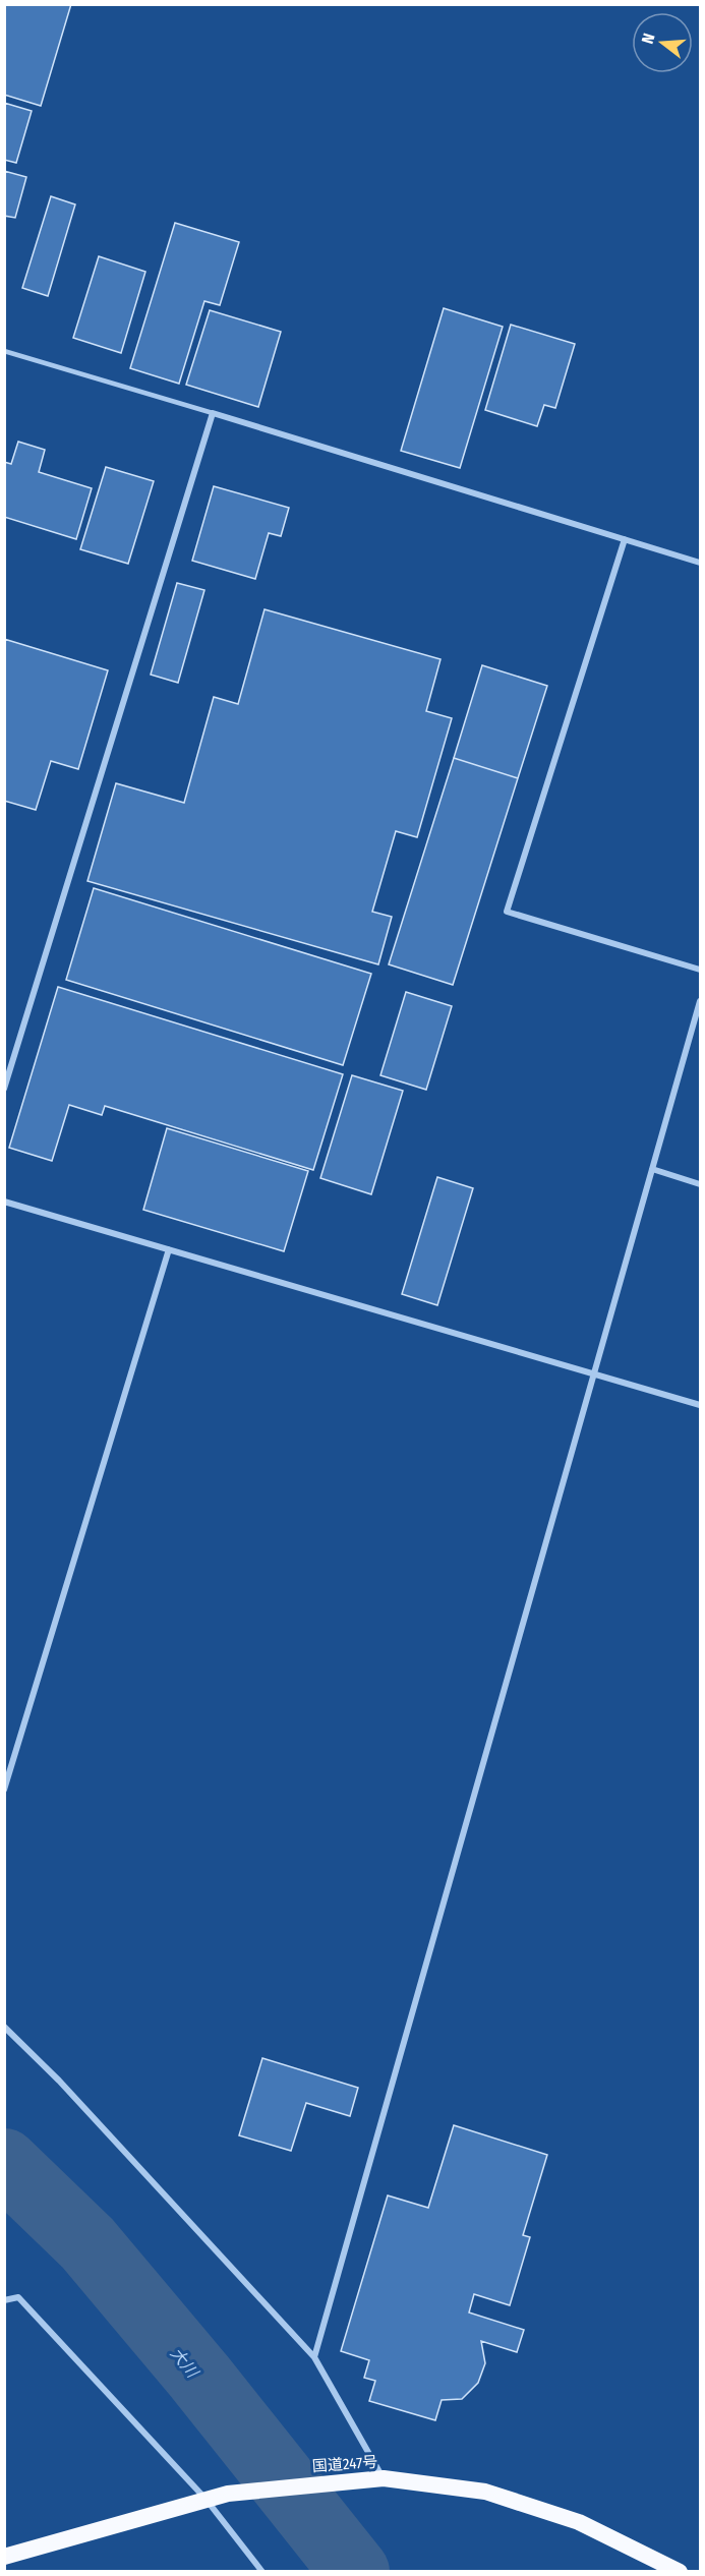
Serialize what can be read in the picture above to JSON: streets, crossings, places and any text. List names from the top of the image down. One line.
{"streets":{"highway":["国道247号"]},"water":["大川"],"north":"left"}
